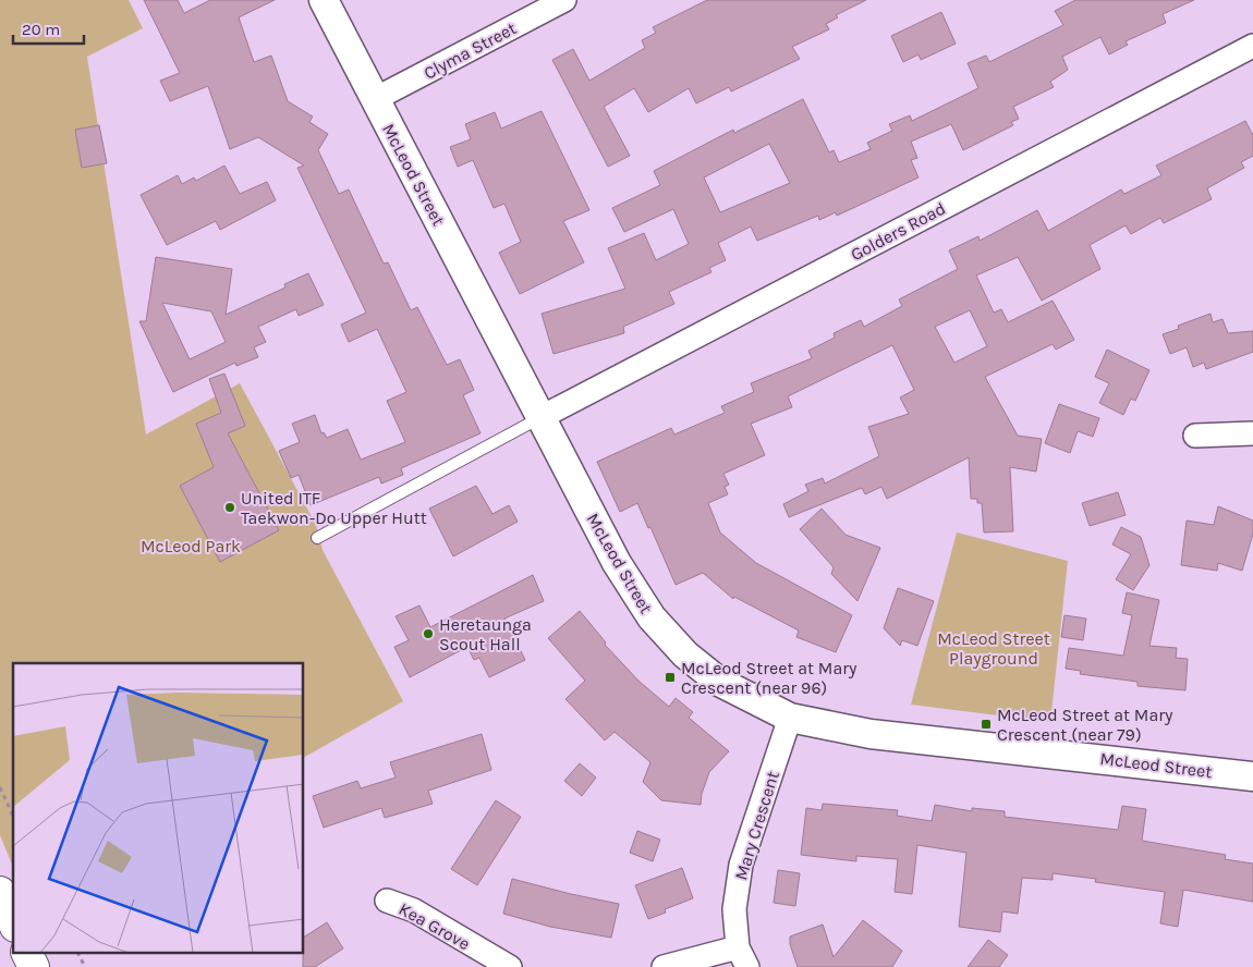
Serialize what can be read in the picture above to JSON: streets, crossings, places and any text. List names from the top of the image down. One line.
{"streets":{"street":["Clyma Street","McLeod Street","Golders Road","Mary Crescent","Kea Grove"]},"crossings":[["Clyma Street","McLeod Street"],["McLeod Street","Golders Road"],["McLeod Street","Mary Crescent"]],"parks":["McLeod Park","McLeod Street Playground"],"places":{"other":["United ITF Taekwon-Do Upper Hutt","Heretaunga Scout Hall"],"transit":["McLeod Street at Mary Crescent (near 96)","McLeod Street at Mary Crescent (near 79)"]},"scale_bar":"20 m"}
